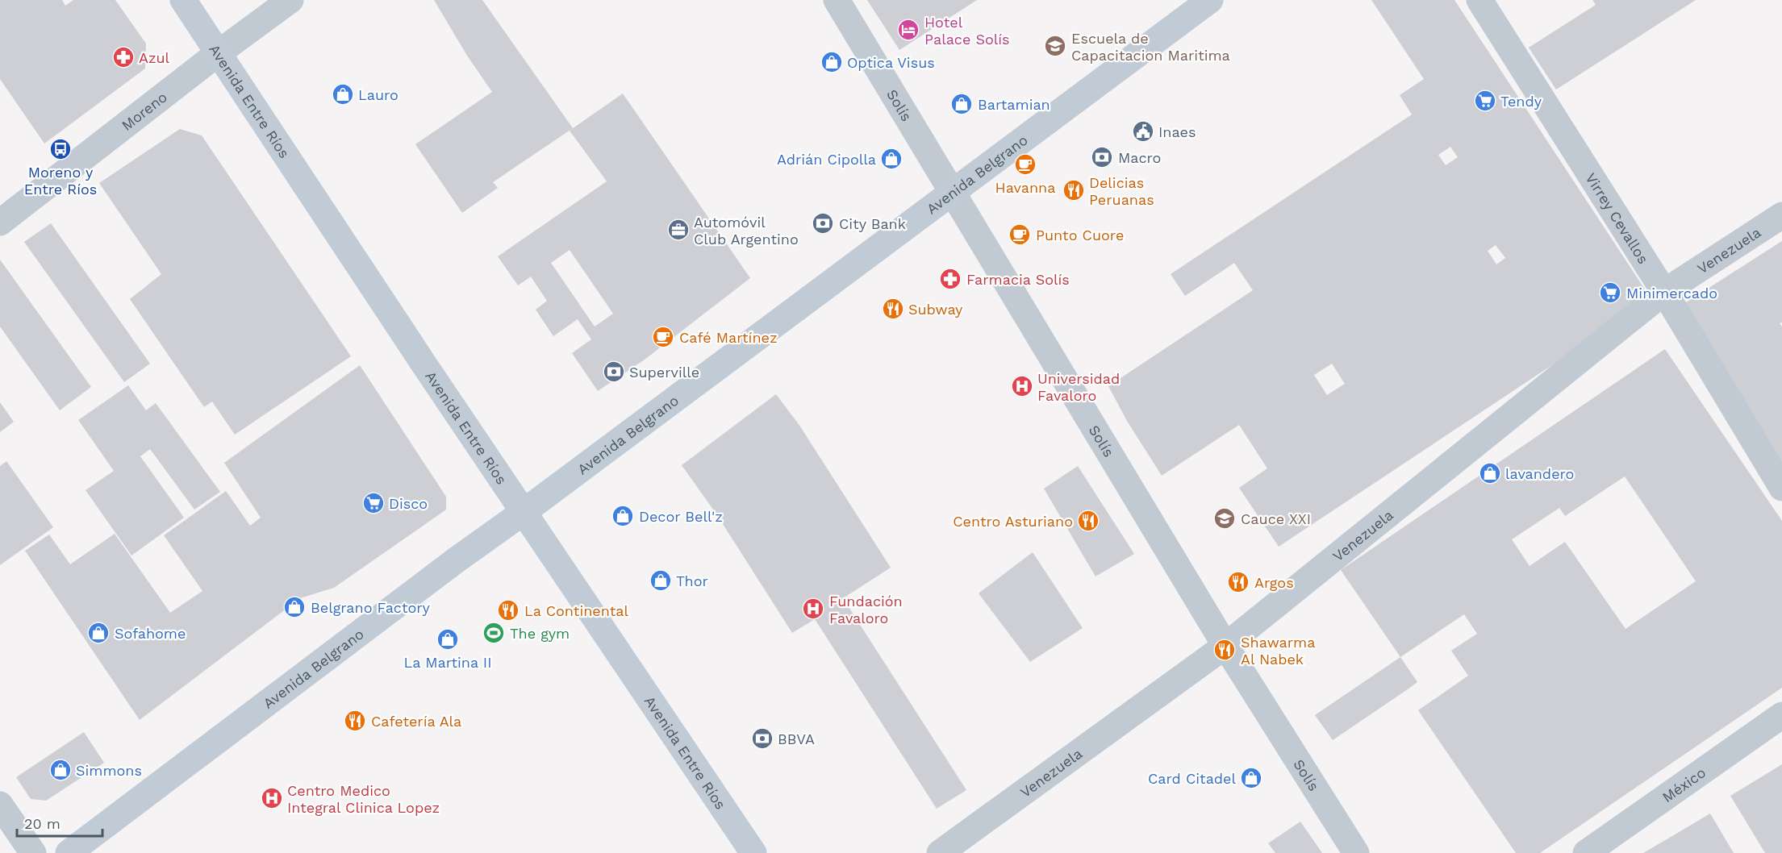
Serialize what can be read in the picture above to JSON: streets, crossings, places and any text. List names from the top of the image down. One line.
{"streets":{"main road":["Avenida Entre Ríos","Avenida Belgrano"],"street":["Solís","Moreno","Virrey Cevallos","Venezuela","México"]},"crossings":[["Avenida Entre Ríos","Moreno"],["Avenida Entre Ríos","Avenida Belgrano"],["Solís","Avenida Belgrano"],["Solís","Venezuela"],["Virrey Cevallos","Venezuela"]],"places":{"hotel":["Hotel Palace Solís"],"school or university":["Escuela de Capacitacion Maritima","Cauce XXI"],"pharmacy":["Azul","Farmacia Solís"],"shop":["Optica Visus","Lauro","Bartamian","Adrián Cipolla","lavandero","Decor Bell'z","Thor","Belgrano Factory","Sofahome","La Martina II","Simmons","Card Citadel"],"supermarket":["Tendy","Minimercado","Disco"],"public building":["Inaes"],"bus stop":["Moreno y Entre Ríos"],"bank":["Macro","City Bank","Superville","BBVA"],"cafe":["Havanna","Punto Cuore","Café Martínez"],"restaurant":["Delicias Peruanas","Subway","Centro Asturiano","Argos","La Continental","Shawarma Al Nabek","Cafetería Ala"],"office":["Automóvil Club Argentino"],"hospital":["Universidad Favaloro","Fundación Favaloro","Centro Medico Integral Clinica Lopez"],"sports":["The gym"]},"scale_bar":"20 m"}
